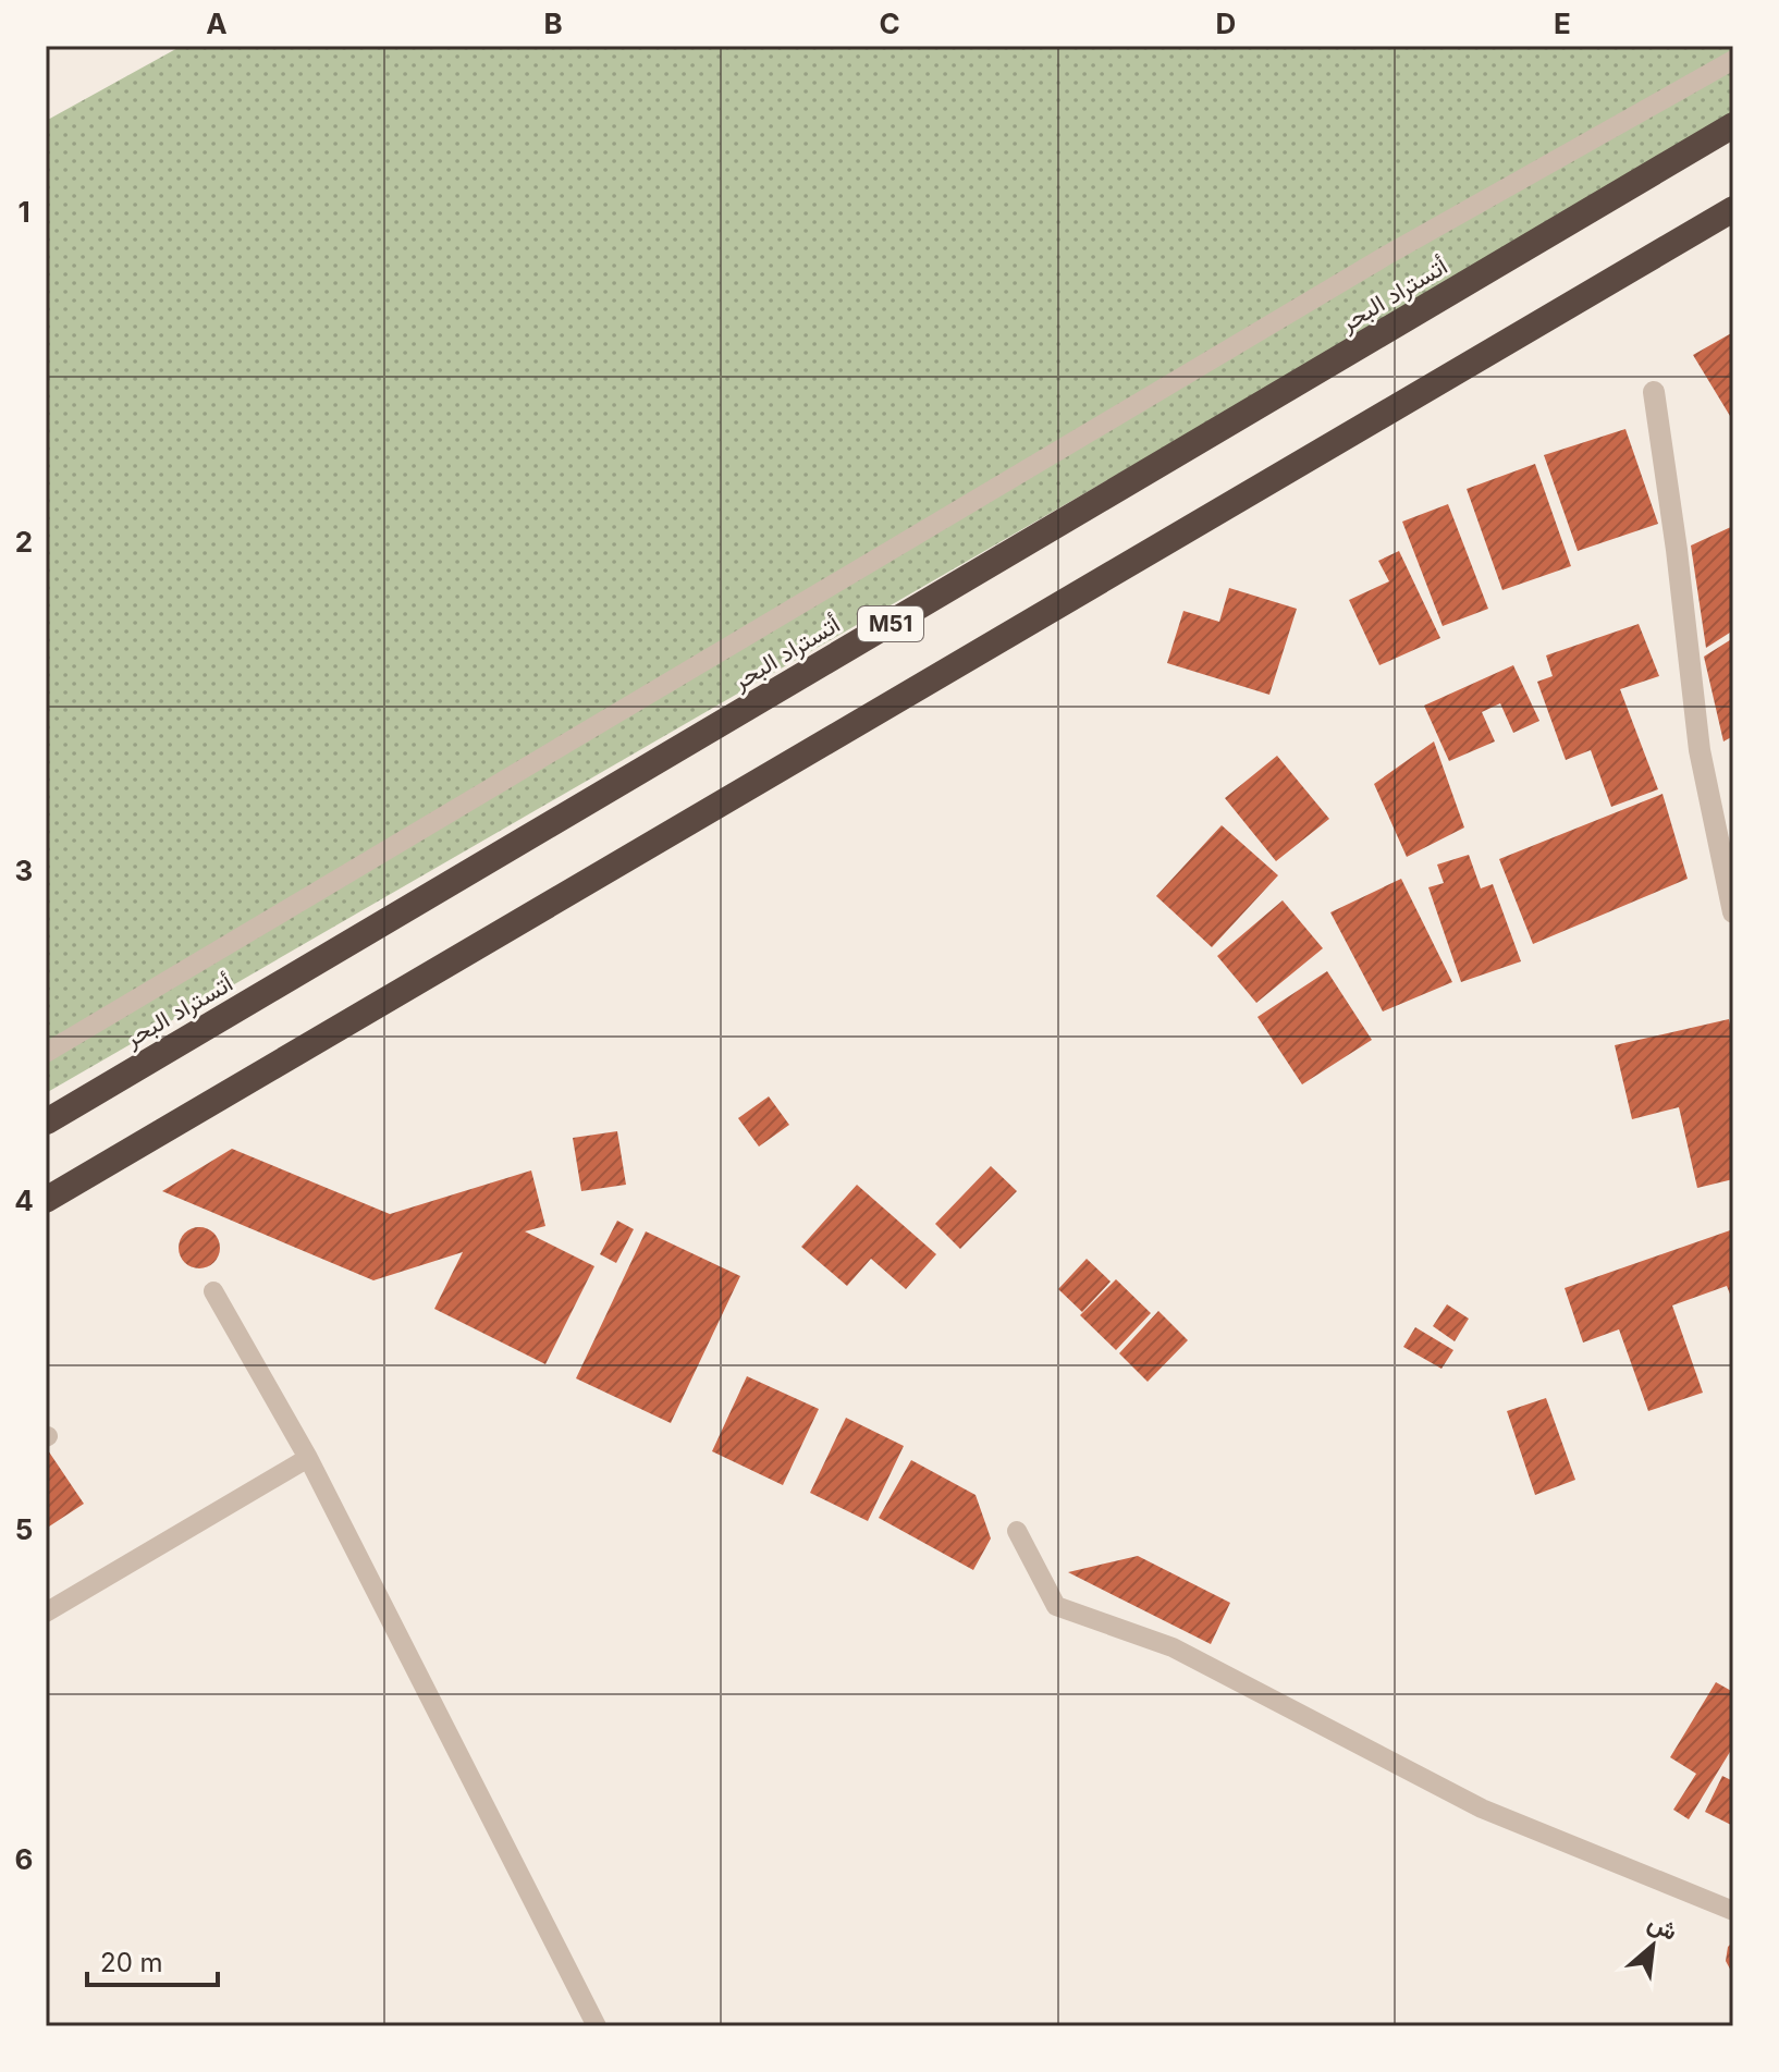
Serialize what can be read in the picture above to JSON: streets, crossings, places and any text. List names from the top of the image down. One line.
{"streets":{"highway":["أتستراد البحر","M51"]},"scale_bar":"20 m","north":"top right","grid":{"columns":["A","B","C","D","E"],"rows":["1","2","3","4","5","6"]}}
